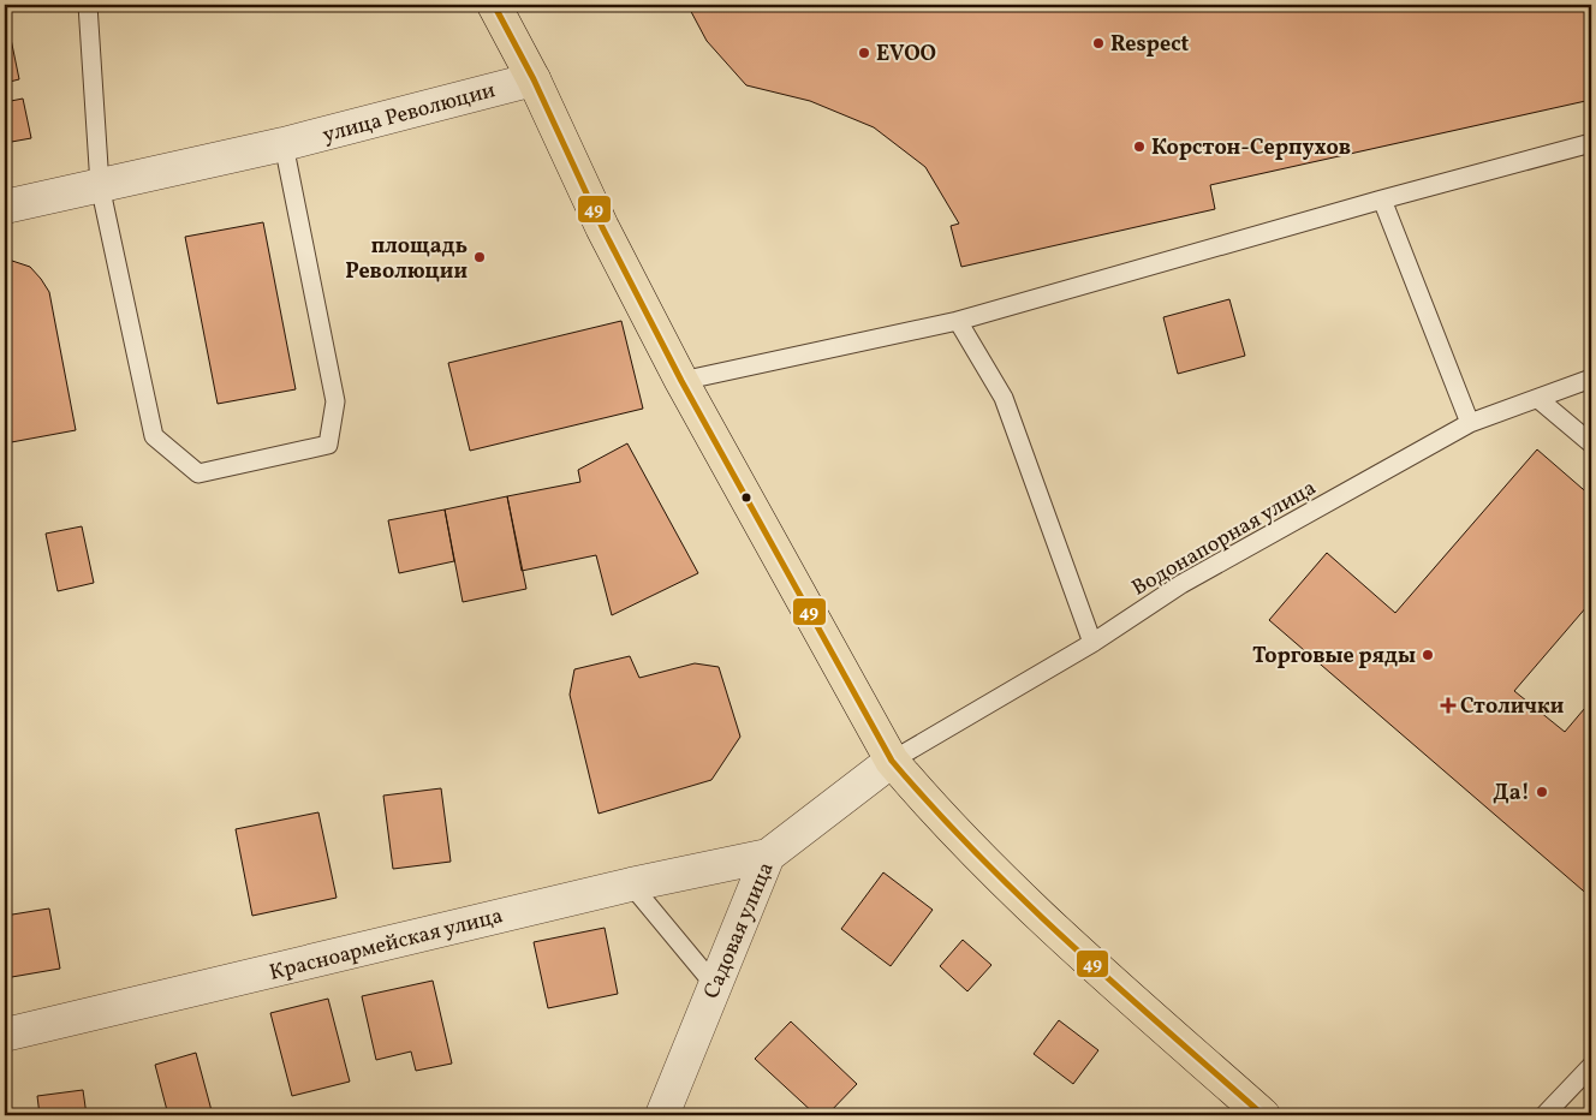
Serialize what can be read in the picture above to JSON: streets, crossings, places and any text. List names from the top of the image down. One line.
{"streets":{"street":["улица Революции","Садовая улица","Красноармейская улица"],"lane":["Водонапорная улица"]},"crossings":[["Водонапорная улица","Садовая улица"],["Садовая улица","Красноармейская улица"]],"places":{"other":["Respect","EVOO","Корстон-Серпухов","площадь Революции","Торговые ряды","Да!"],"health":["Столички"]},"lines":["transit line 49"]}
